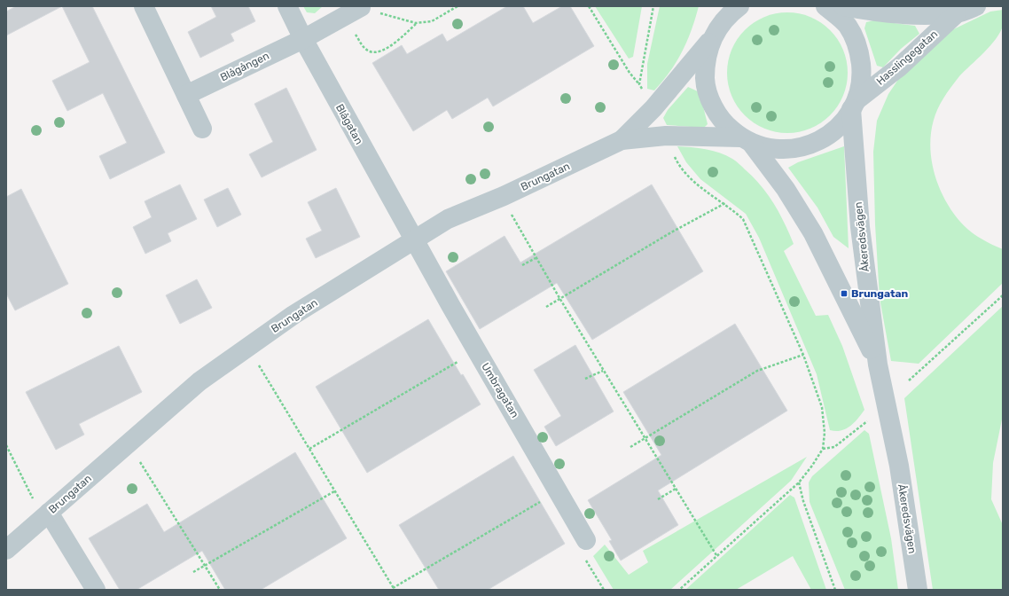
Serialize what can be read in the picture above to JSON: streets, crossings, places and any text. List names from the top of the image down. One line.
{"streets":{"street":["Hasslingegatan","Blågången","Blågatan","Brungatan","Åkeredsvägen","Umbragatan"]},"crossings":[["Hasslingegatan","Åkeredsvägen"],["Blågången","Blågatan"],["Blågatan","Brungatan"],["Blågatan","Umbragatan"],["Brungatan","Åkeredsvägen"],["Brungatan","Umbragatan"]],"places":{"transit":["Brungatan"]}}
